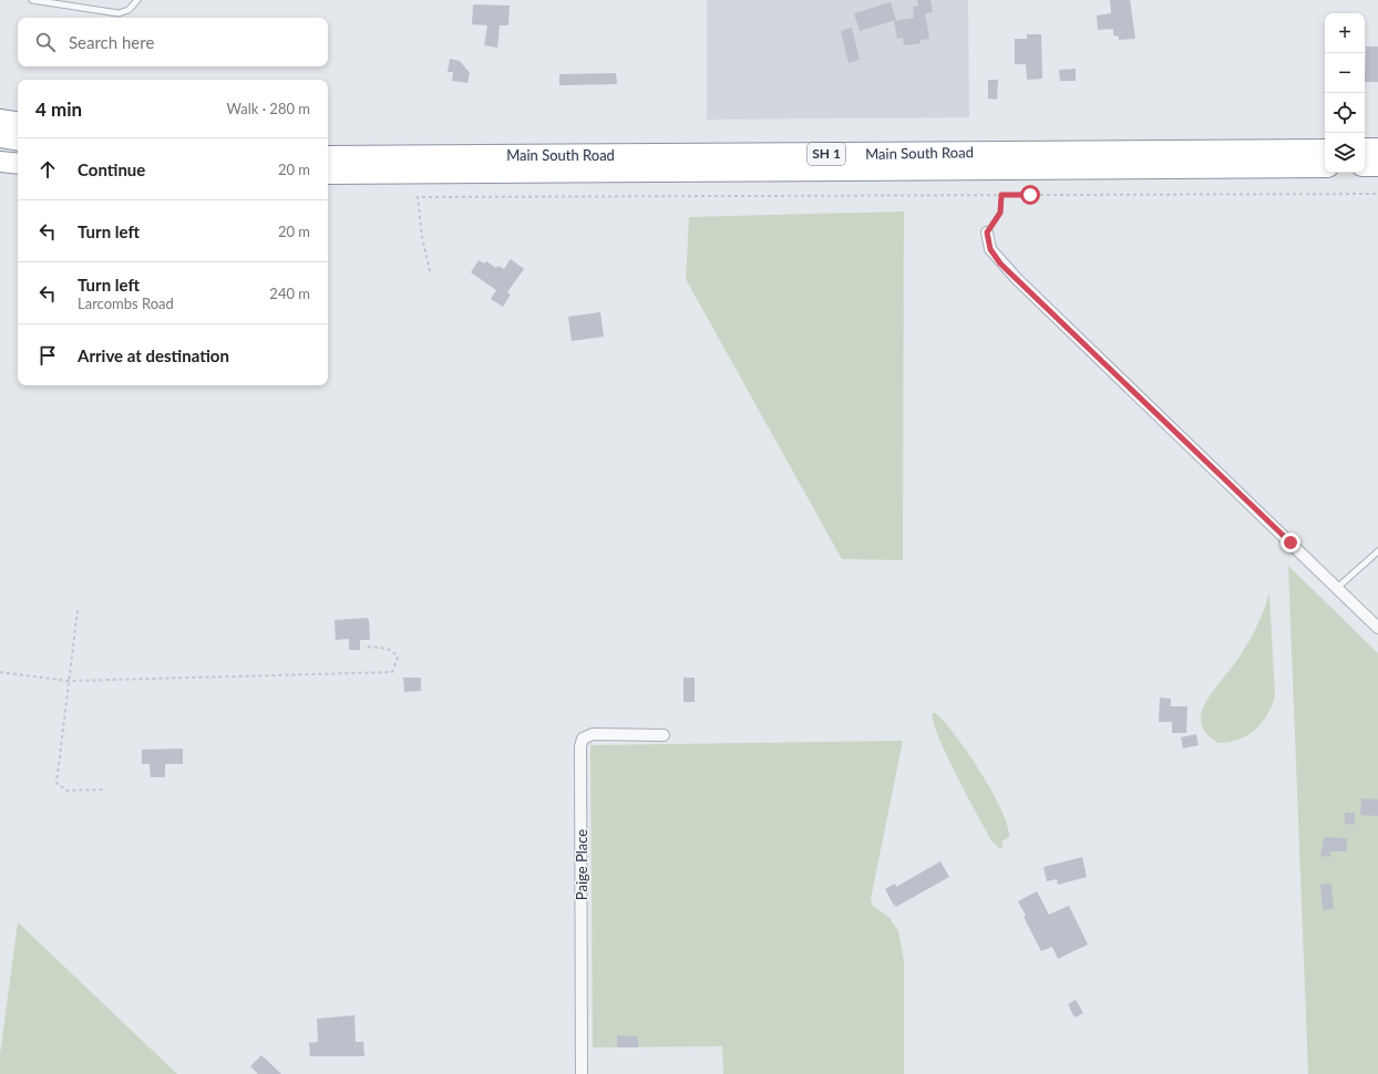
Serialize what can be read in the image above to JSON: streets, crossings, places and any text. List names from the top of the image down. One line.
{"streets":{"highway":["Main South Road","SH 1"],"street":["Paige Place"]},"page":{"map_buttons":["+","−"],"search":"Search here","heading":["4 min","Walk · 280 m"],"list":[["Continue","20 m"],["Turn left","20 m"],["Turn left","Larcombs Road","240 m"],"Arrive at destination"]}}
